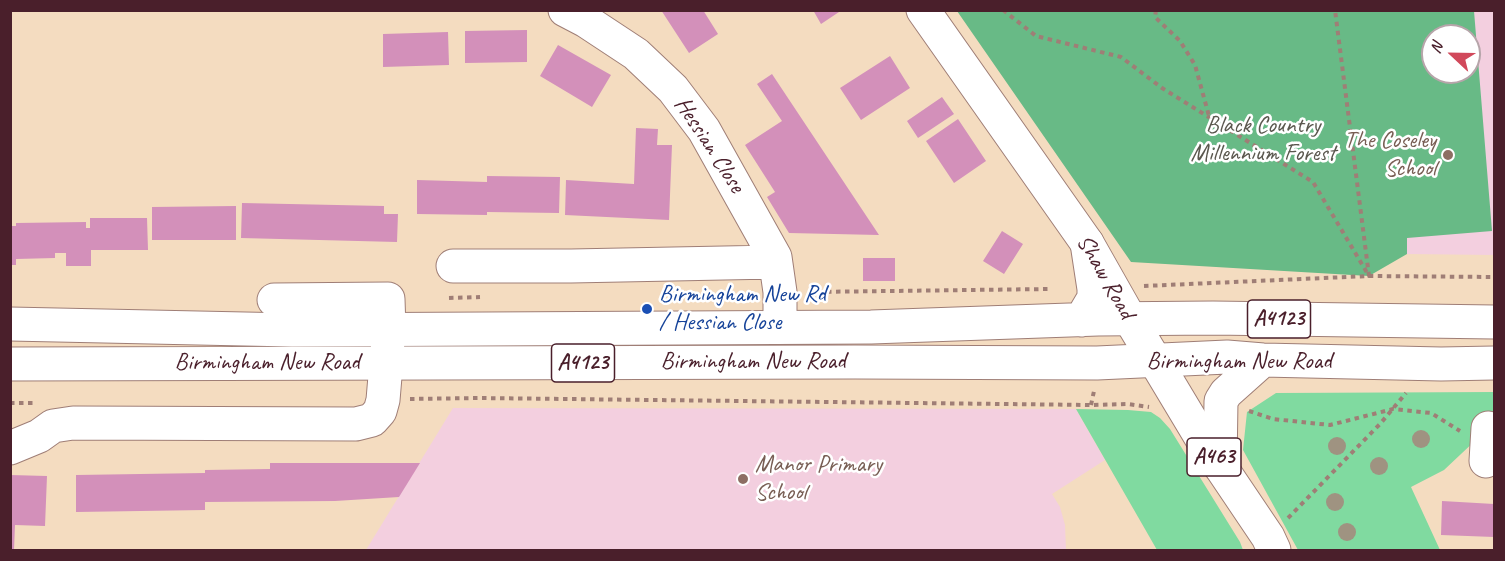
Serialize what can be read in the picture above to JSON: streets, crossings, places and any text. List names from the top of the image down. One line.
{"streets":{"main road":["Hessian Close","Shaw Road","A4123","Birmingham New Road","A463"]},"crossings":[["Hessian Close","Birmingham New Road"],["Shaw Road","Birmingham New Road"]],"parks":["Black Country Millennium Forest"],"places":["The Coseley School","Birmingham New Rd / Hessian Close","Manor Primary School"],"north":"left"}
